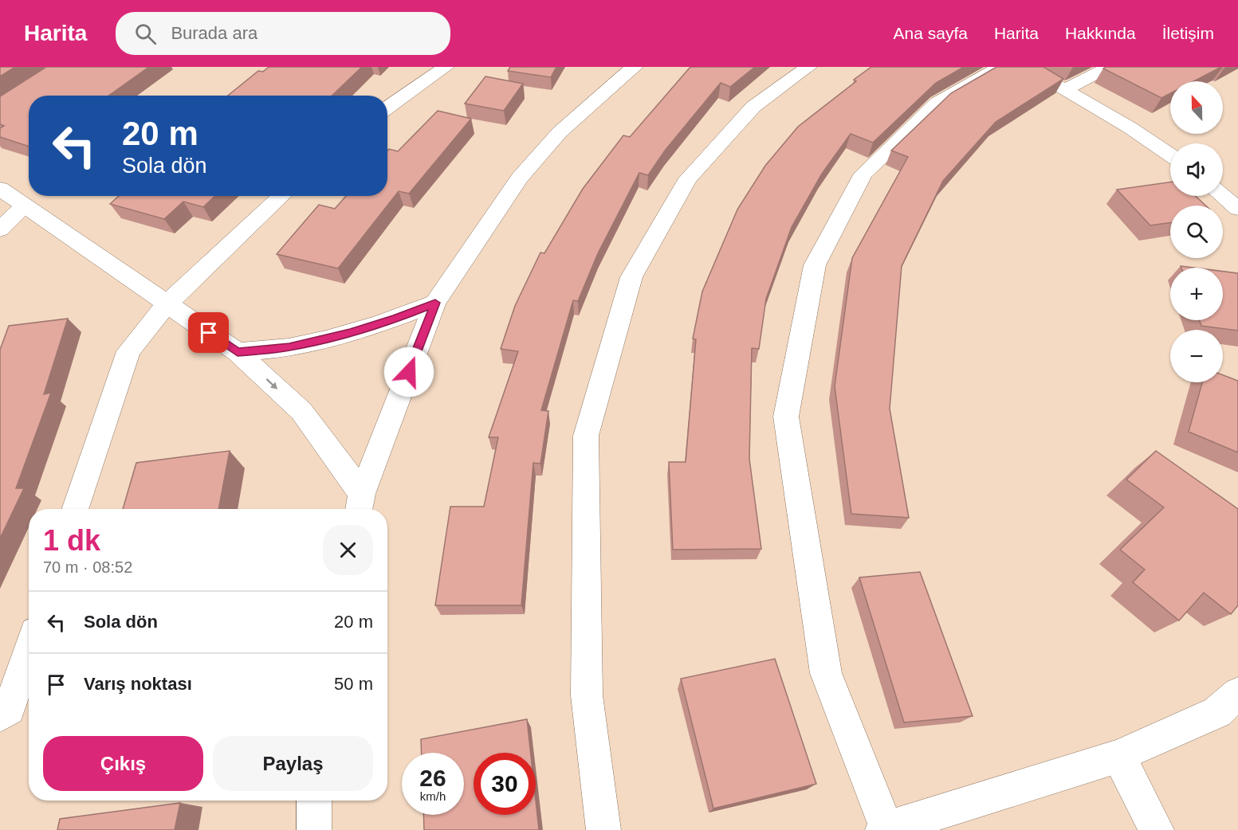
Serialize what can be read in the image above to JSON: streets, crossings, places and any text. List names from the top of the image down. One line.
{"north":"top","page":{"header":"Harita","search":"Burada ara","nav":["Ana sayfa","Harita","Hakkında","İletişim"],"map_buttons":["+","−"],"turn":["20 m","Sola dön"],"heading":["1 dk","70 m · 08:52"],"list":[{"name":"Sola dön","value":"20 m"},{"name":"Varış noktası","value":"50 m"}],"buttons":["Çıkış","Paylaş"],"speed":"26 km/h","limit":"30"}}
